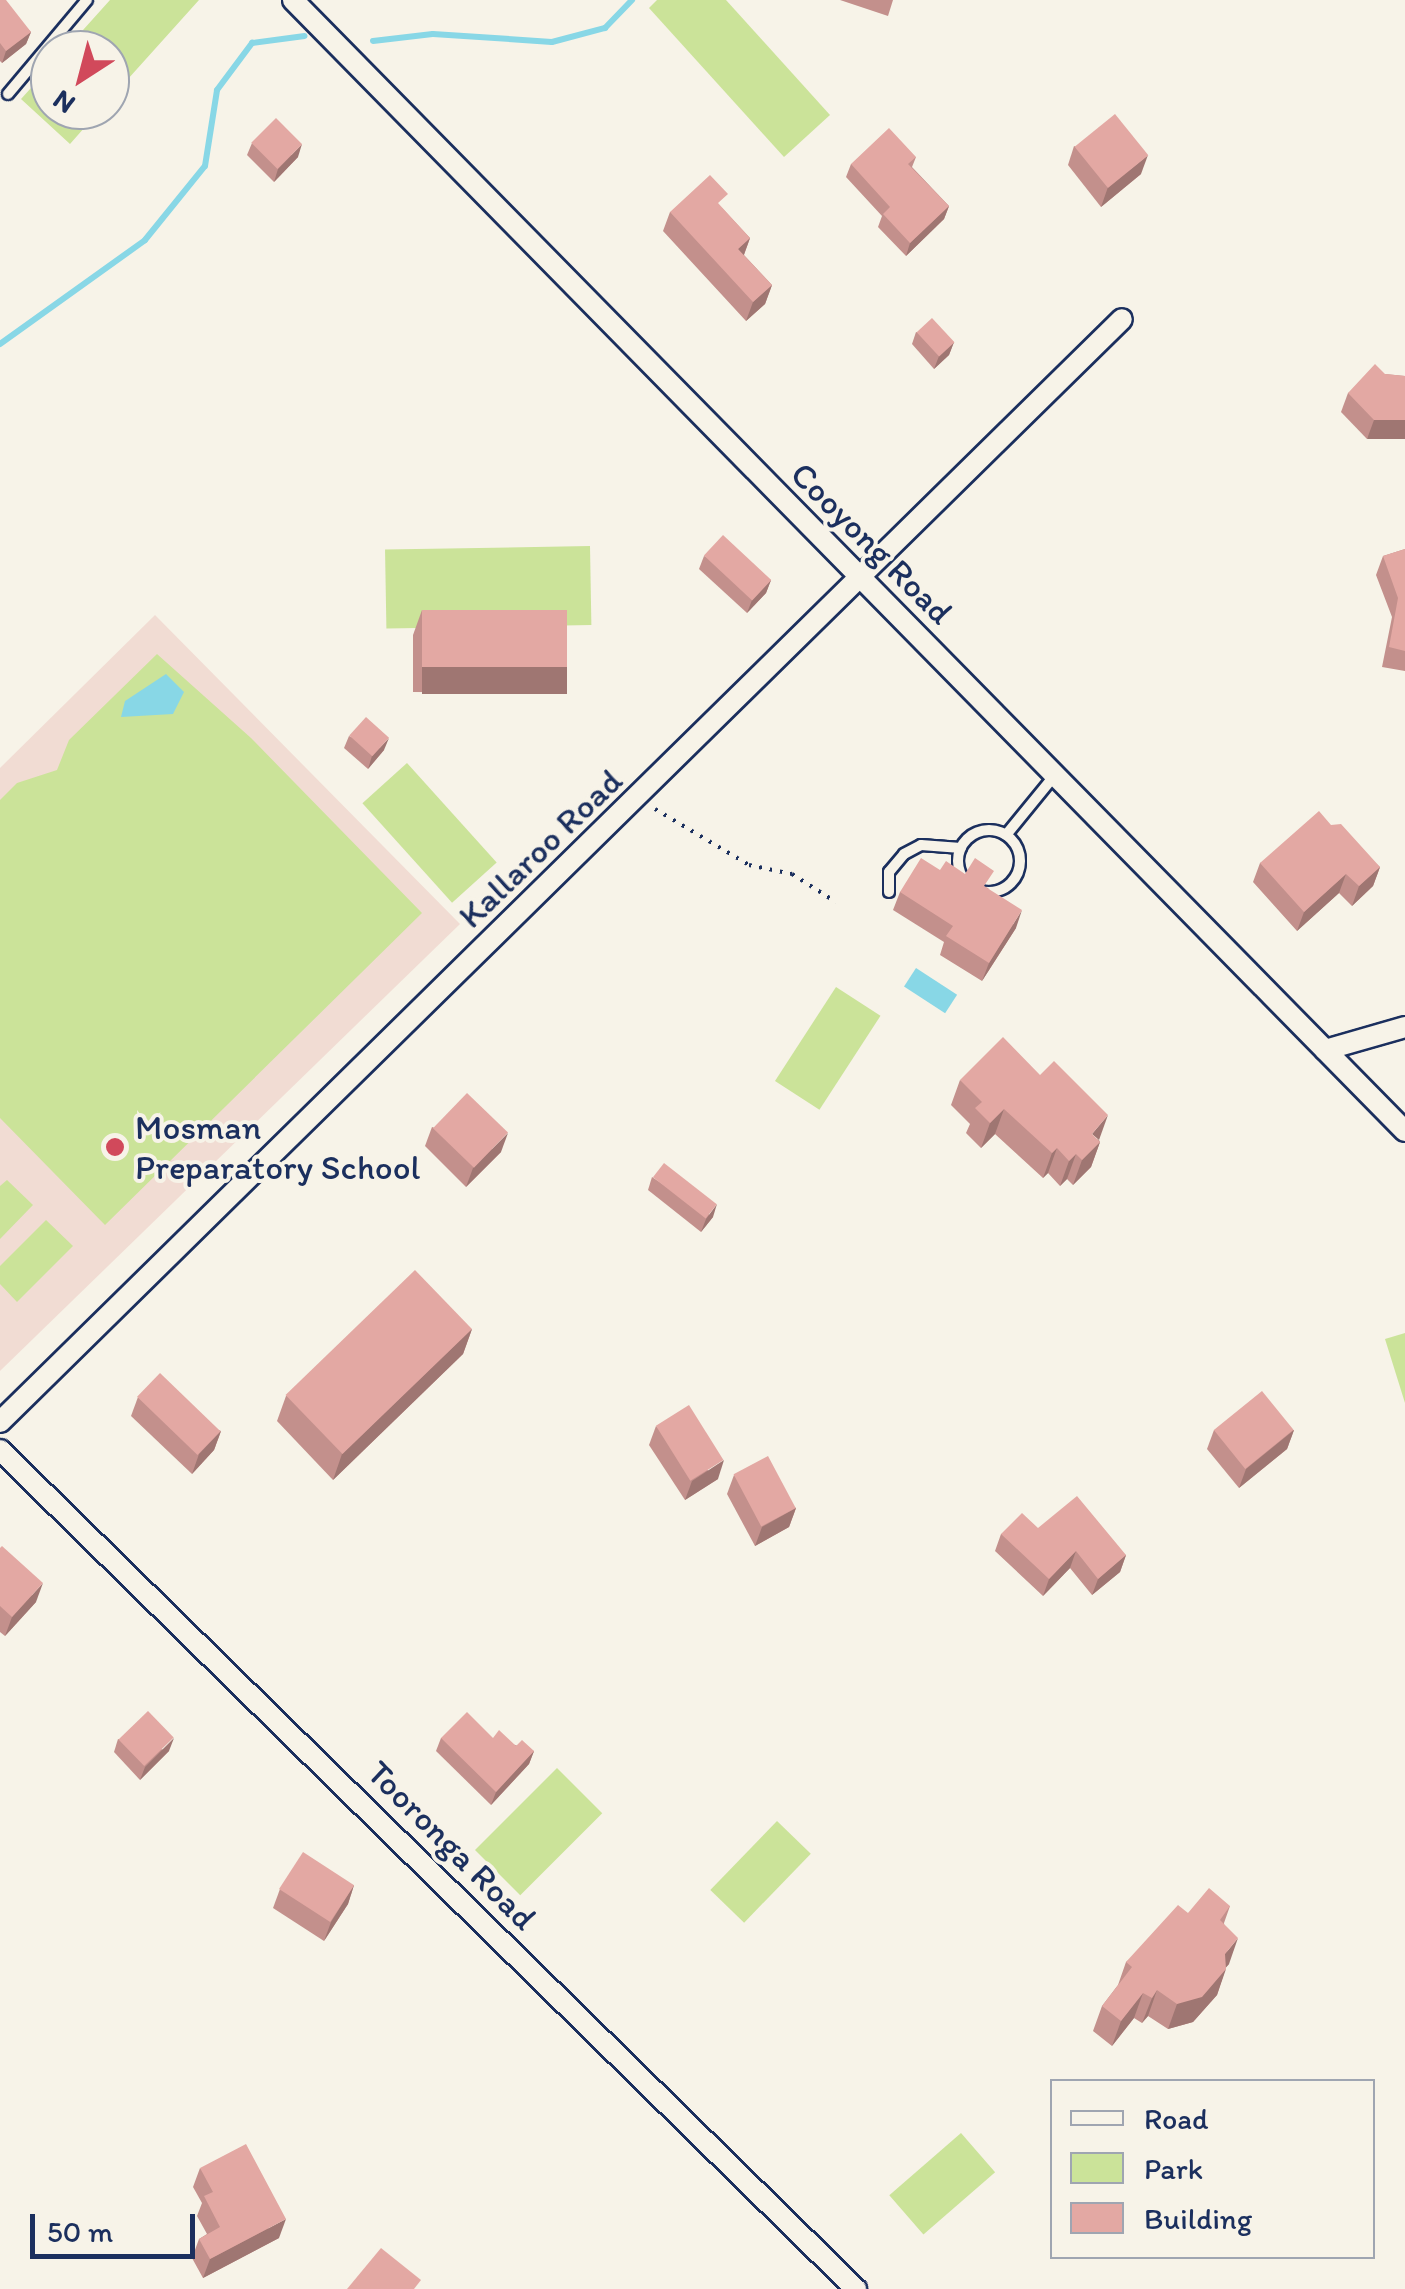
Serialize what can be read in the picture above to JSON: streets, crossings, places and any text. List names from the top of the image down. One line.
{"streets":{"street":["Cooyong Road","Kallaroo Road","Tooronga Road"]},"crossings":[["Cooyong Road","Kallaroo Road"]],"places":["Mosman Preparatory School"],"legend":["Road","Park","Building"],"scale_bar":"50 m","north":"bottom left"}
